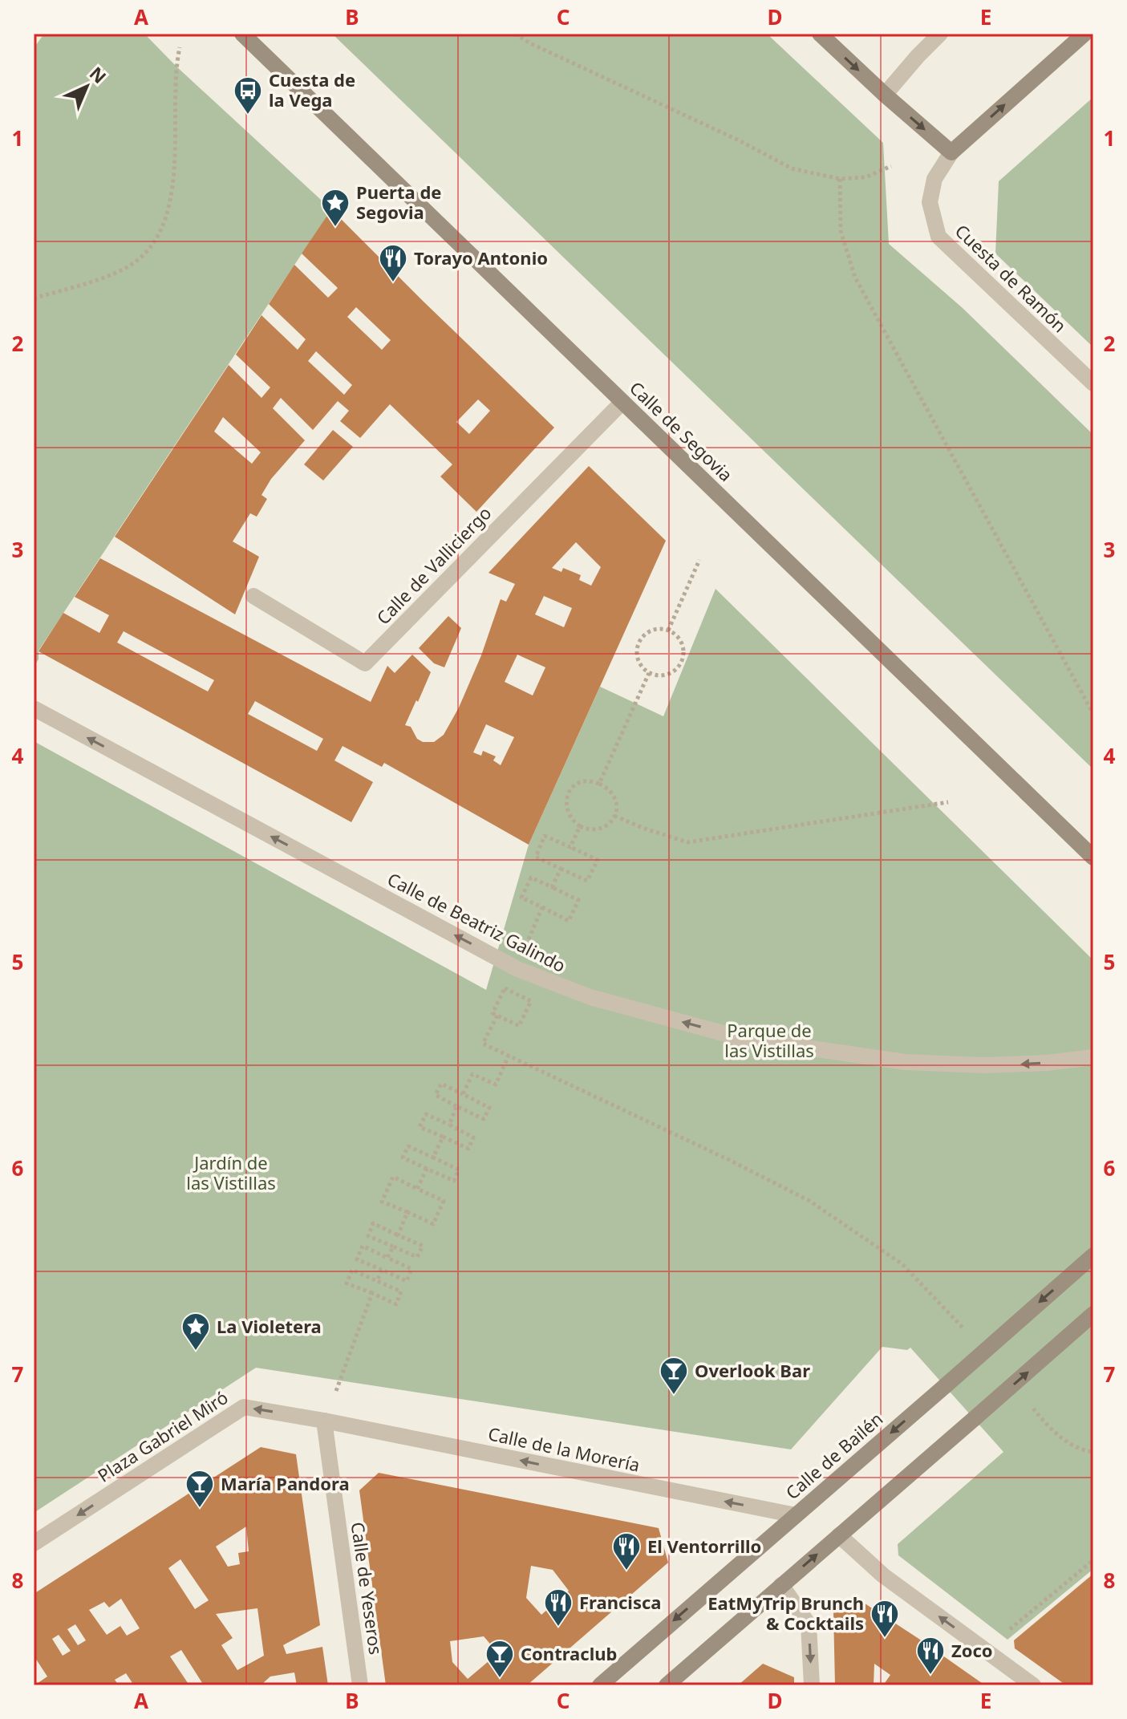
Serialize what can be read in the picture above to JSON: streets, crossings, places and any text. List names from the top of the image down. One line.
{"streets":{"street":["Cuesta de Ramón","Calle de Segovia","Calle de Valliciergo","Calle de Beatriz Galindo","Plaza Gabriel Miró","Calle de la Morería","Calle de Bailén","Calle de Yeseros"]},"crossings":[["Calle de Segovia","Calle de Valliciergo"],["Plaza Gabriel Miró","Calle de la Morería"],["Plaza Gabriel Miró","Calle de Yeseros"],["Calle de la Morería","Calle de Bailén"],["Calle de la Morería","Calle de Yeseros"]],"one_way":["Calle de Beatriz Galindo","Plaza Gabriel Miró","Calle de la Morería"],"parks":["Parque de las Vistillas","Jardín de las Vistillas"],"places":{"bus stop":["Cuesta de la Vega"],"place":["Puerta de Segovia","La Violetera"],"restaurant":["Torayo Antonio","El Ventorrillo","Francisca","EatMyTrip Brunch & Cocktails","Zoco"],"bar":["Overlook Bar","María Pandora","Contraclub"]},"north":"top right","grid":{"columns":["A","B","C","D","E"],"rows":["1","2","3","4","5","6","7","8"]}}
